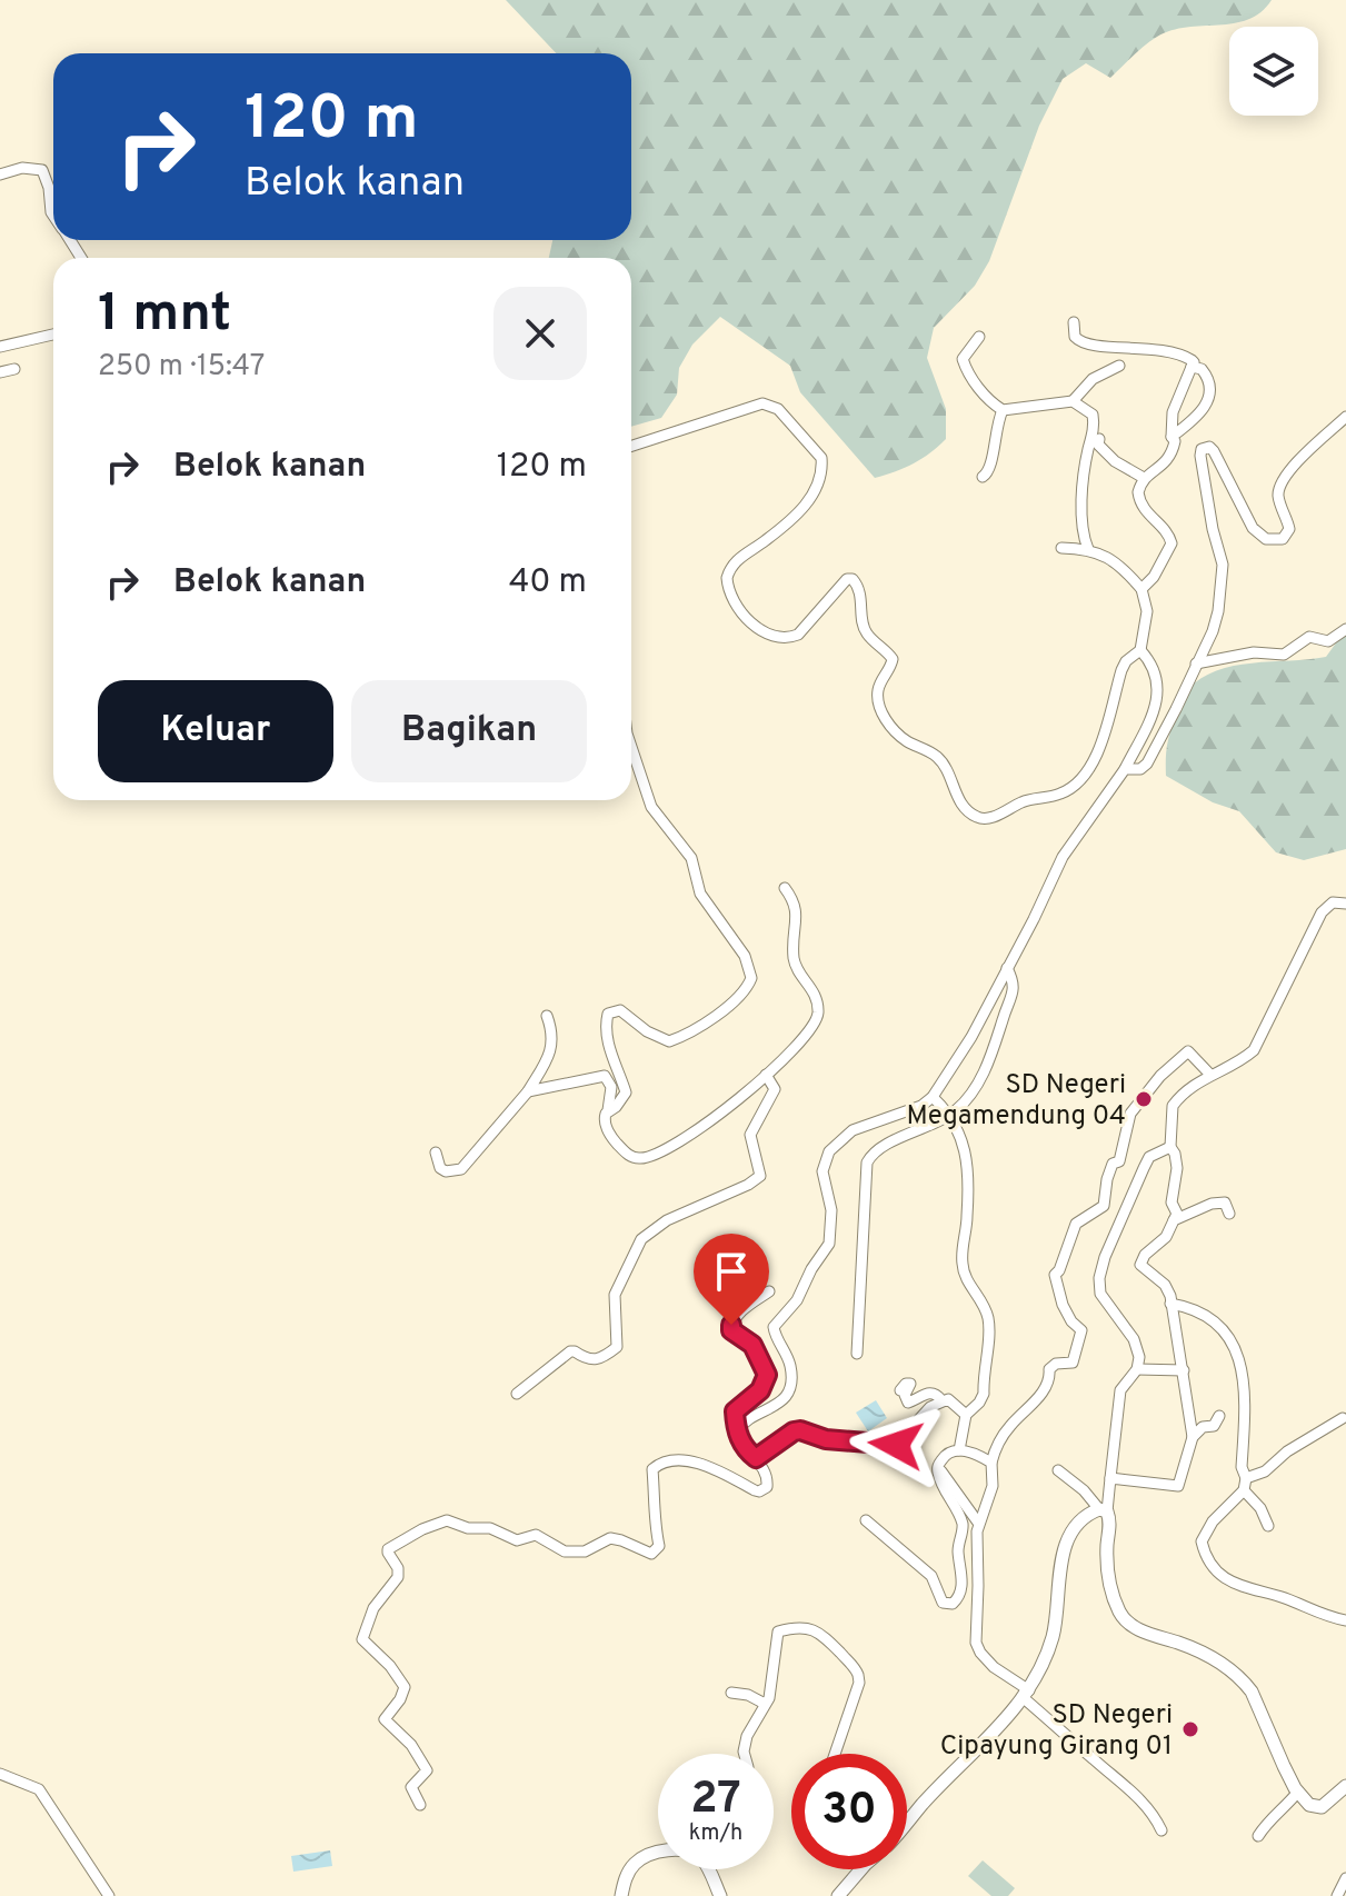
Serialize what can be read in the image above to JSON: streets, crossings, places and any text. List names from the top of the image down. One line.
{"places":["SD Negeri Megamendung 04","SD Negeri Cipayung Girang 01"],"page":{"turn":["120 m","Belok kanan"],"heading":["1 mnt","250 m · 15:47"],"list":[{"name":"Belok kanan","value":"120 m"},{"name":"Belok kanan","value":"40 m"}],"buttons":["Keluar","Bagikan"],"speed":"27 km/h","limit":"30"}}
